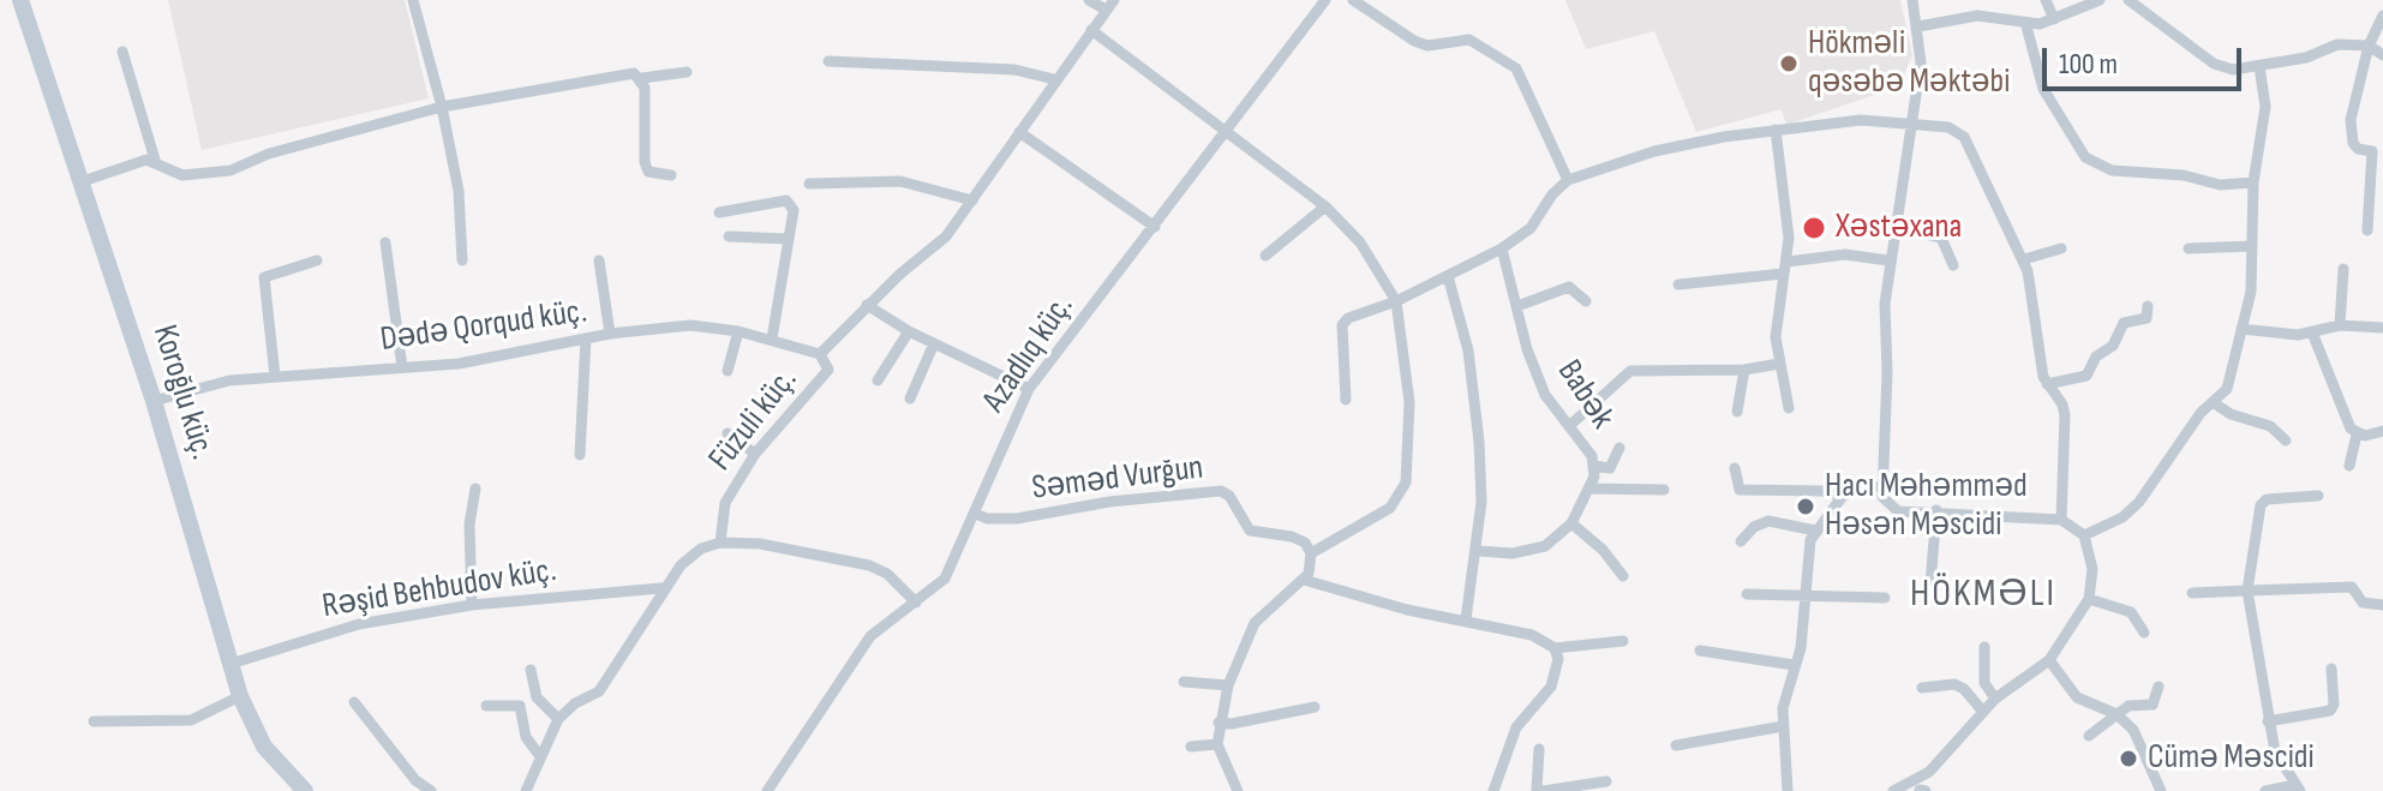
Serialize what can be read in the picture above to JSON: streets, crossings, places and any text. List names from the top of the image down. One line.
{"streets":{"street":["Dədə Qorqud küç.","Azadlıq küç.","Koroğlu küç.","Babək","Füzuli küç.","Səməd Vurğun","Rəşid Behbudov küç."]},"crossings":[["Dədə Qorqud küç.","Koroğlu küç."],["Dədə Qorqud küç.","Füzuli küç."],["Azadlıq küç.","Səməd Vurğun"],["Koroğlu küç.","Rəşid Behbudov küç."]],"districts":["HÖKMƏLI"],"places":["Hökməli qəsəbə Məktəbi","Xəstəxana","Hacı Məhəmməd Həsən Məscidi","Cümə Məscidi"],"scale_bar":"100 m"}
